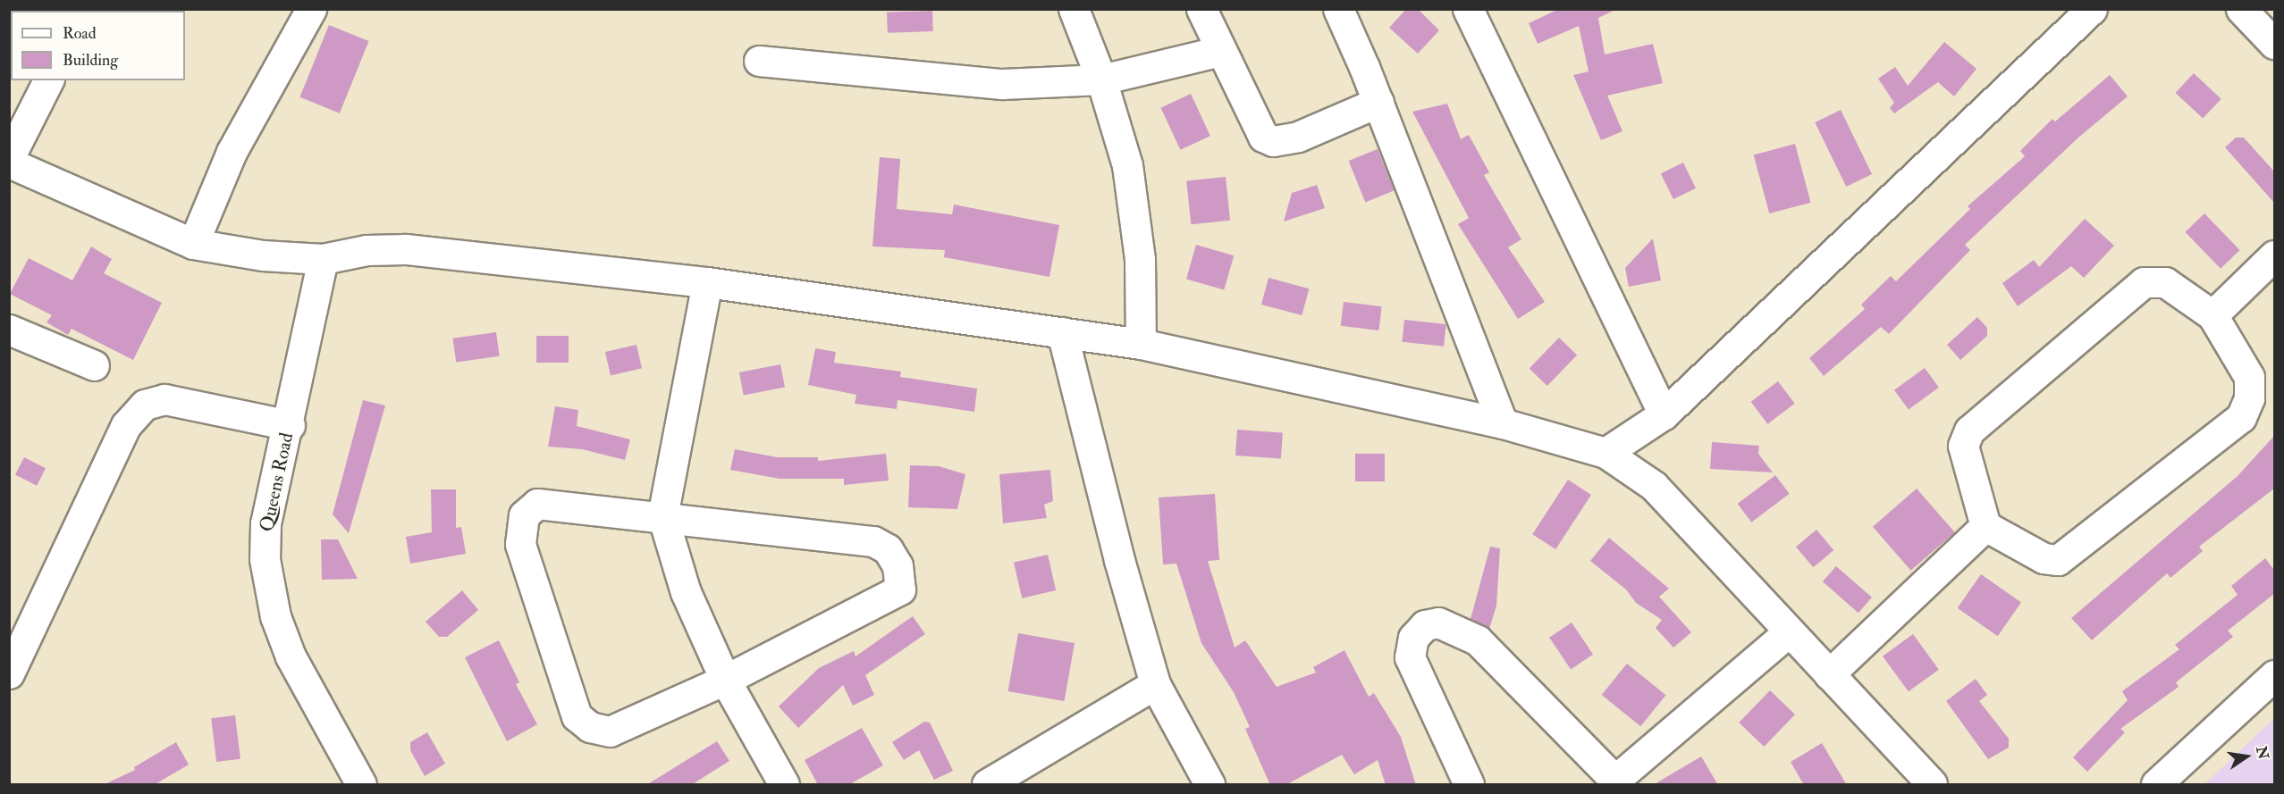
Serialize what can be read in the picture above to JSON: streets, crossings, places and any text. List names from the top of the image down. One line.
{"streets":{"street":["Queens Road"]},"legend":["Road","Building"],"north":"right"}
